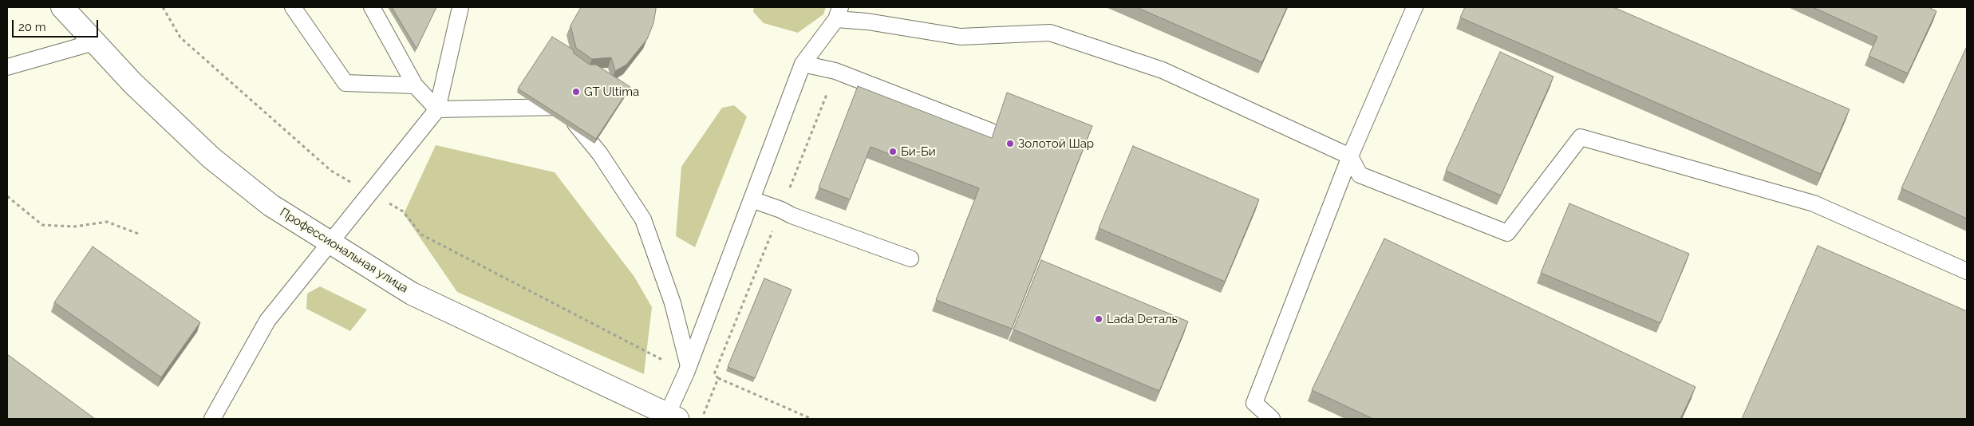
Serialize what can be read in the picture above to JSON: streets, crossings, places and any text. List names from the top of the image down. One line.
{"streets":{"main road":["Профессиональная улица"]},"places":["GT Ultima","Золотой Шар","Би-Би","Lada Dеталь"],"scale_bar":"20 m"}
